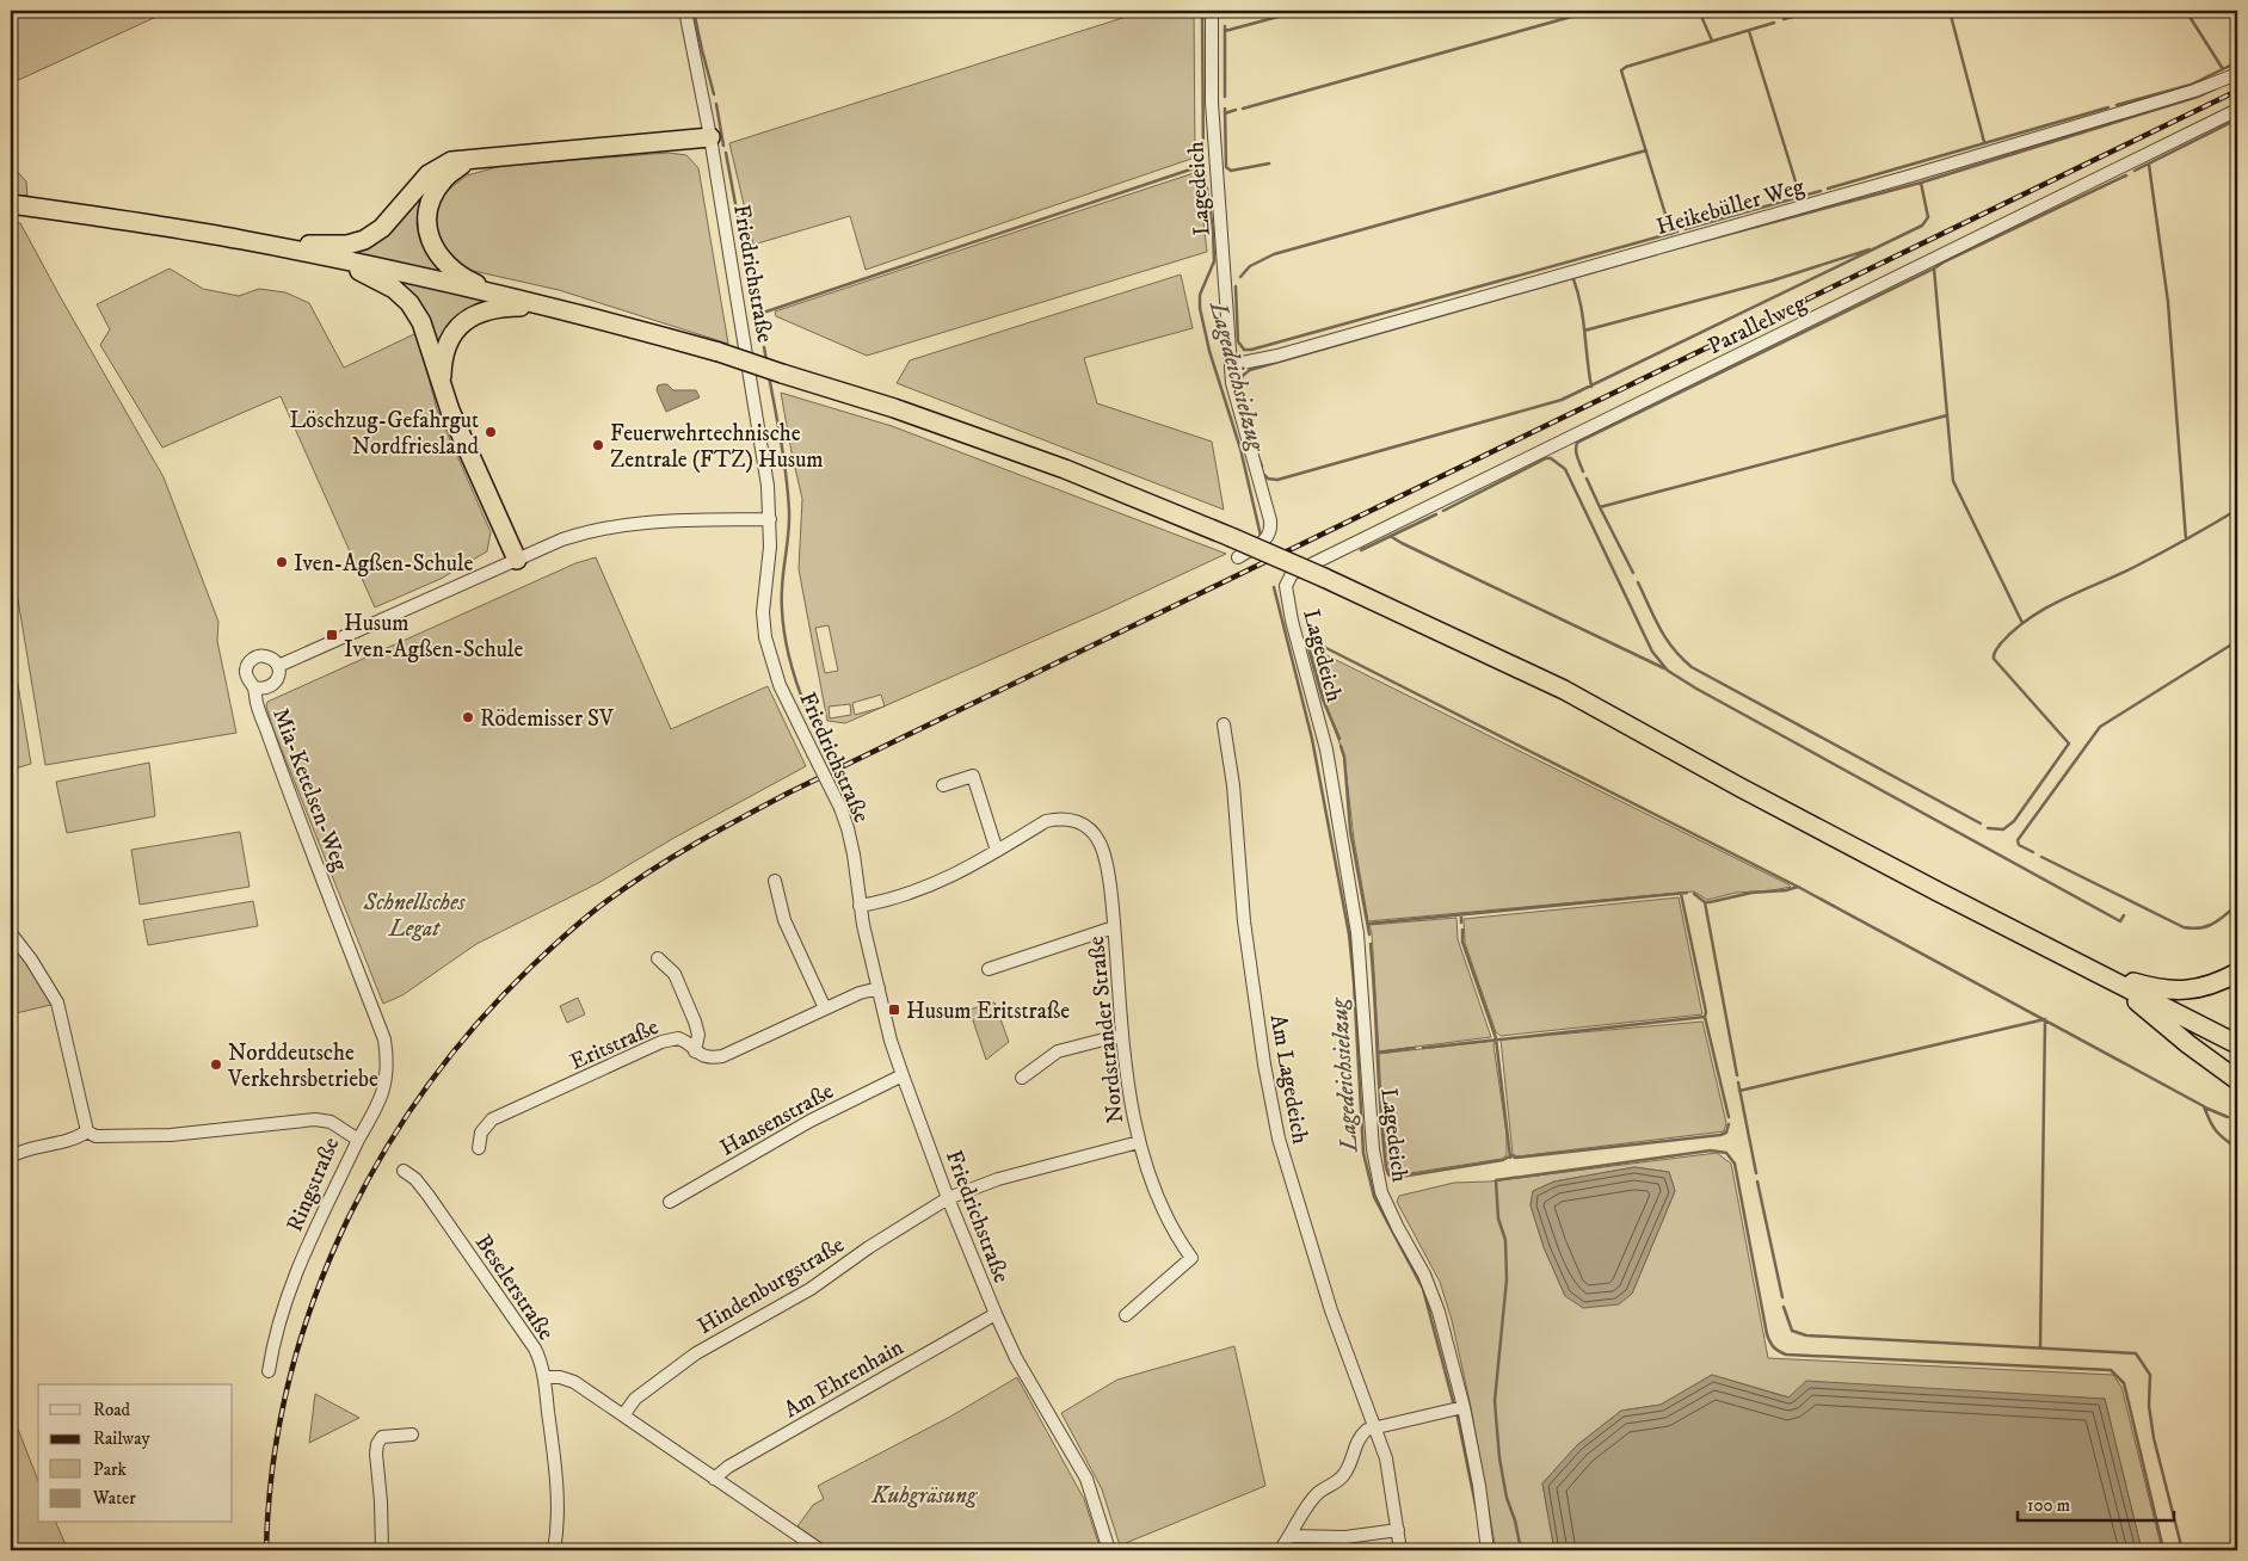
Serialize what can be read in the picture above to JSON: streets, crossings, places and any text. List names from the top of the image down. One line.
{"streets":{"street":["Lagedeich","Heikebüller Weg","Friedrichstraße","Parallelweg","Mia-Ketelsen-Weg","Nordstrander Straße","Eritstraße","Am Lagedeich","Hansenstraße","Ringstraße","Hindenburgstraße","Beselerstraße","Am Ehrenhain"]},"crossings":[["Lagedeich","Heikebüller Weg"],["Lagedeich","Parallelweg"],["Friedrichstraße","Eritstraße"],["Friedrichstraße","Hansenstraße"],["Friedrichstraße","Hindenburgstraße"],["Friedrichstraße","Am Ehrenhain"],["Mia-Ketelsen-Weg","Ringstraße"],["Nordstrander Straße","Hindenburgstraße"]],"water":["Lagedeichsielzug"],"parks":["Schnellsches Legat","Kuhgräsung"],"places":{"other":["Löschzug-Gefahrgut Nordfriesland","Feuerwehrtechnische Zentrale (FTZ) Husum","Iven-Agßen-Schule","Rödemisser SV","Norddeutsche Verkehrsbetriebe"],"transit":["Husum Iven-Agßen-Schule","Husum Eritstraße"]},"legend":["Road","Railway","Park","Water"],"scale_bar":"100 m"}
